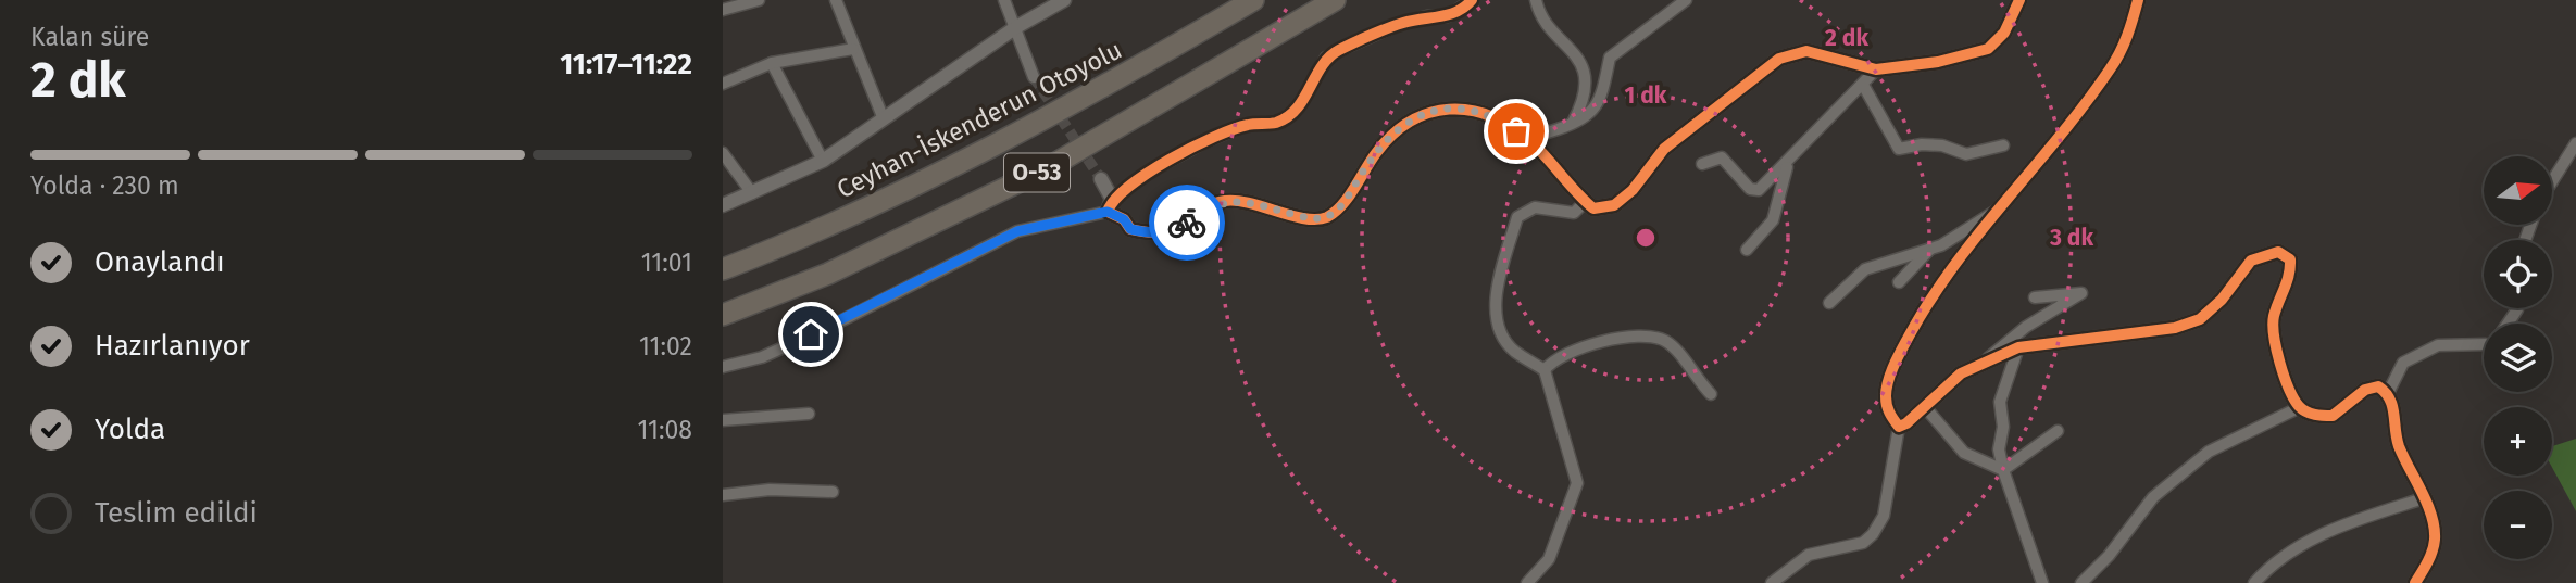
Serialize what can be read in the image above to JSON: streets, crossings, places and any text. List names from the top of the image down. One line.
{"streets":{"highway":["Ceyhan-İskenderun Otoyolu","O-53"]},"north":"right","page":{"heading":["2 dk","Kalan süre","11:17–11:22"],"bar":"Yolda · 230 m","map_buttons":["+","−"],"list":[["Onaylandı","11:01"],["Hazırlanıyor","11:02"],["Yolda","11:08"],"Teslim edildi"]},"rings":["2 dk","1 dk","3 dk"]}
